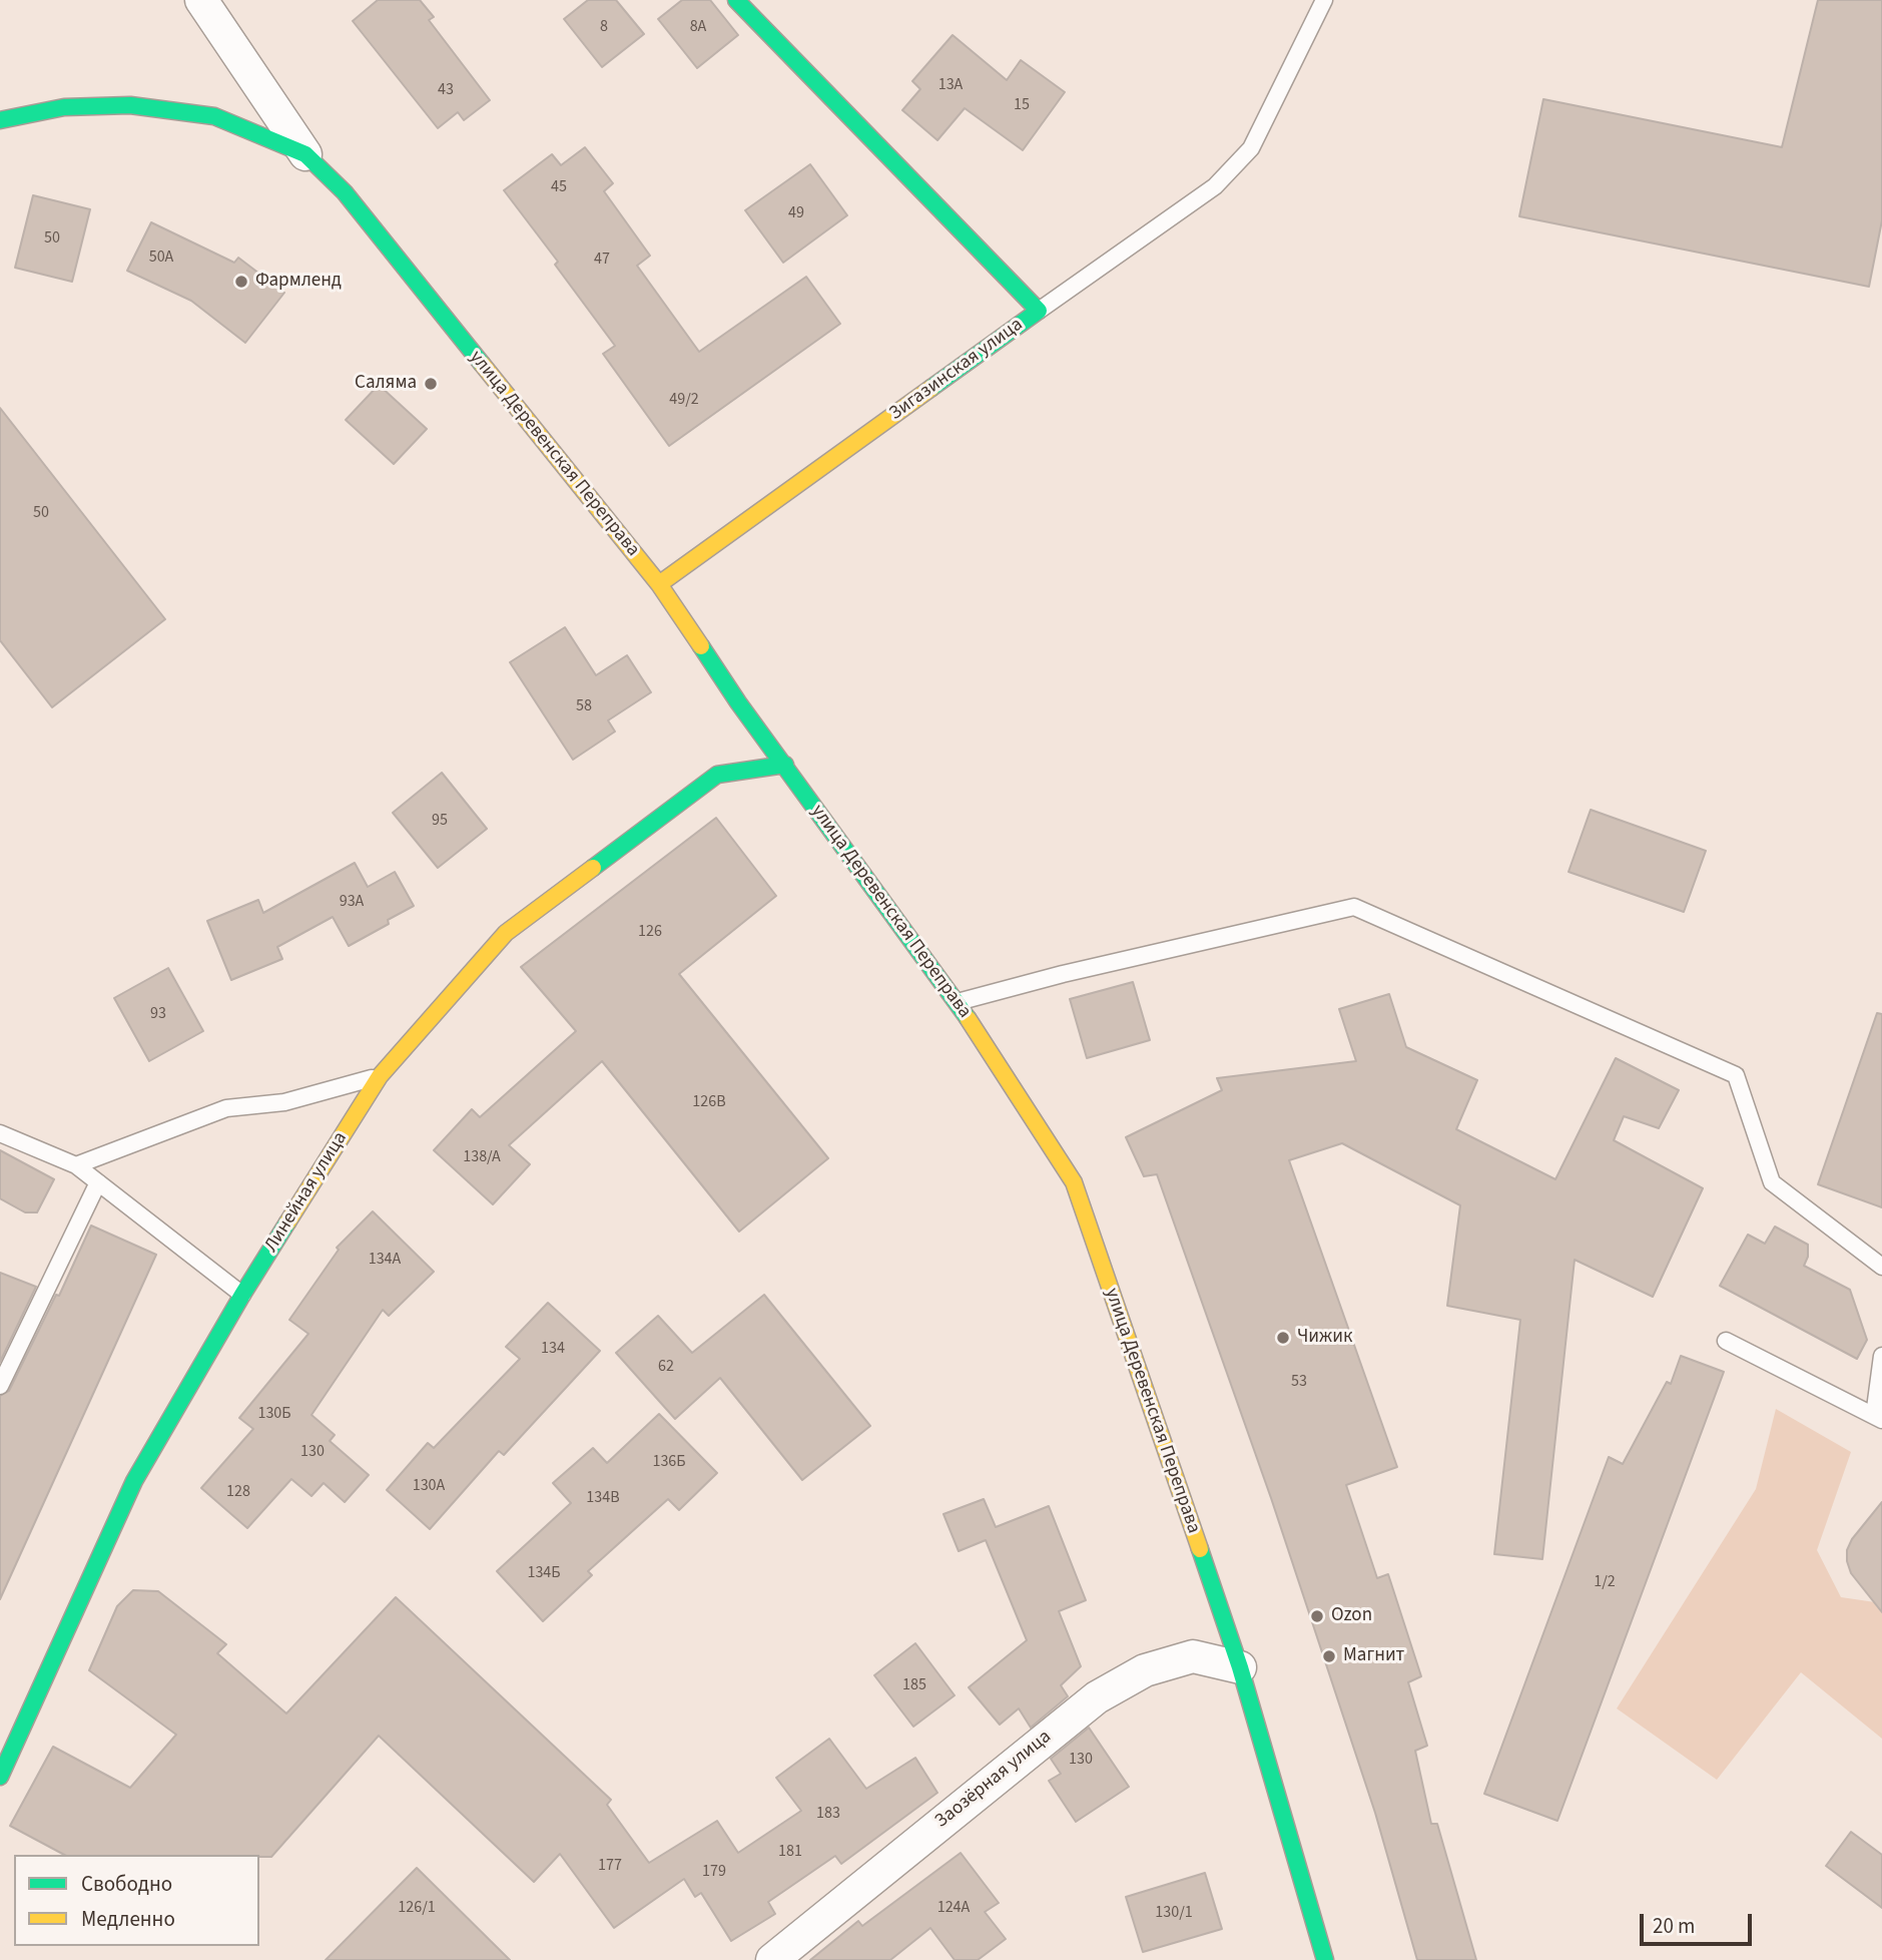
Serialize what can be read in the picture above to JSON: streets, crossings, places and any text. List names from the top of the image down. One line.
{"streets":{"street":["Зигазинская улица","улица Деревенская Переправа","Линейная улица","Заозёрная улица"]},"crossings":[["Зигазинская улица","улица Деревенская Переправа"],["улица Деревенская Переправа","Линейная улица"],["улица Деревенская Переправа","Заозёрная улица"]],"places":["Фармленд","Саляма","Чижик","Ozon","Магнит"],"house_numbers":["8","8А","13А","43","15","45","49","50","50А","47","49/2","50","58","95","93А","126","93","126В","138/А","134А","134","62","53","130Б","130","136Б","130А","128","134В","134Б","1/2","185","130","183","181","177","179","126/1","124А","130/1"],"legend":["Свободно","Медленно"],"scale_bar":"20 m"}
